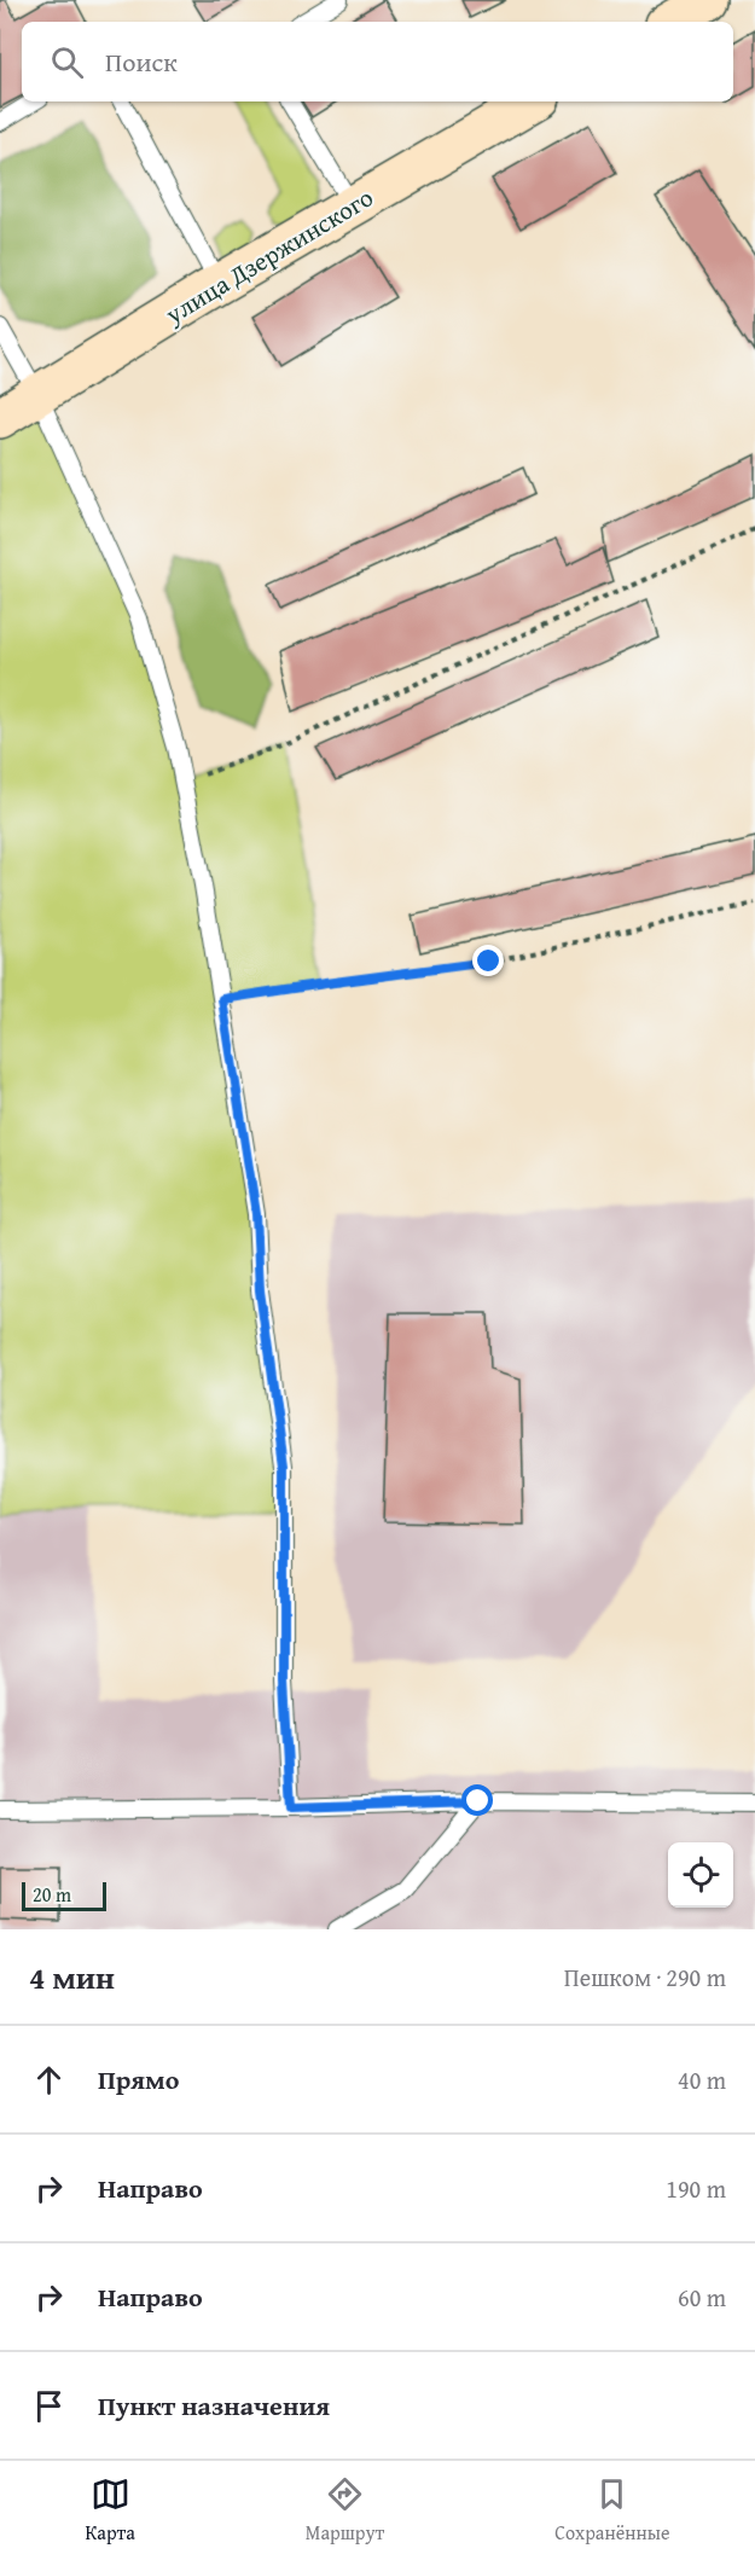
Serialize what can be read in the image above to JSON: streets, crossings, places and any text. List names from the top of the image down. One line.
{"streets":{"street":["улица Дзержинского"]},"scale_bar":"20 m","page":{"search":"Поиск","scale":"20 m","heading":["4 мин","Пешком · 290 m"],"list":[["Прямо","40 m"],["Направо","190 m"],["Направо","60 m"],"Пункт назначения"],"nav":["Карта","Маршрут","Сохранённые"]}}
